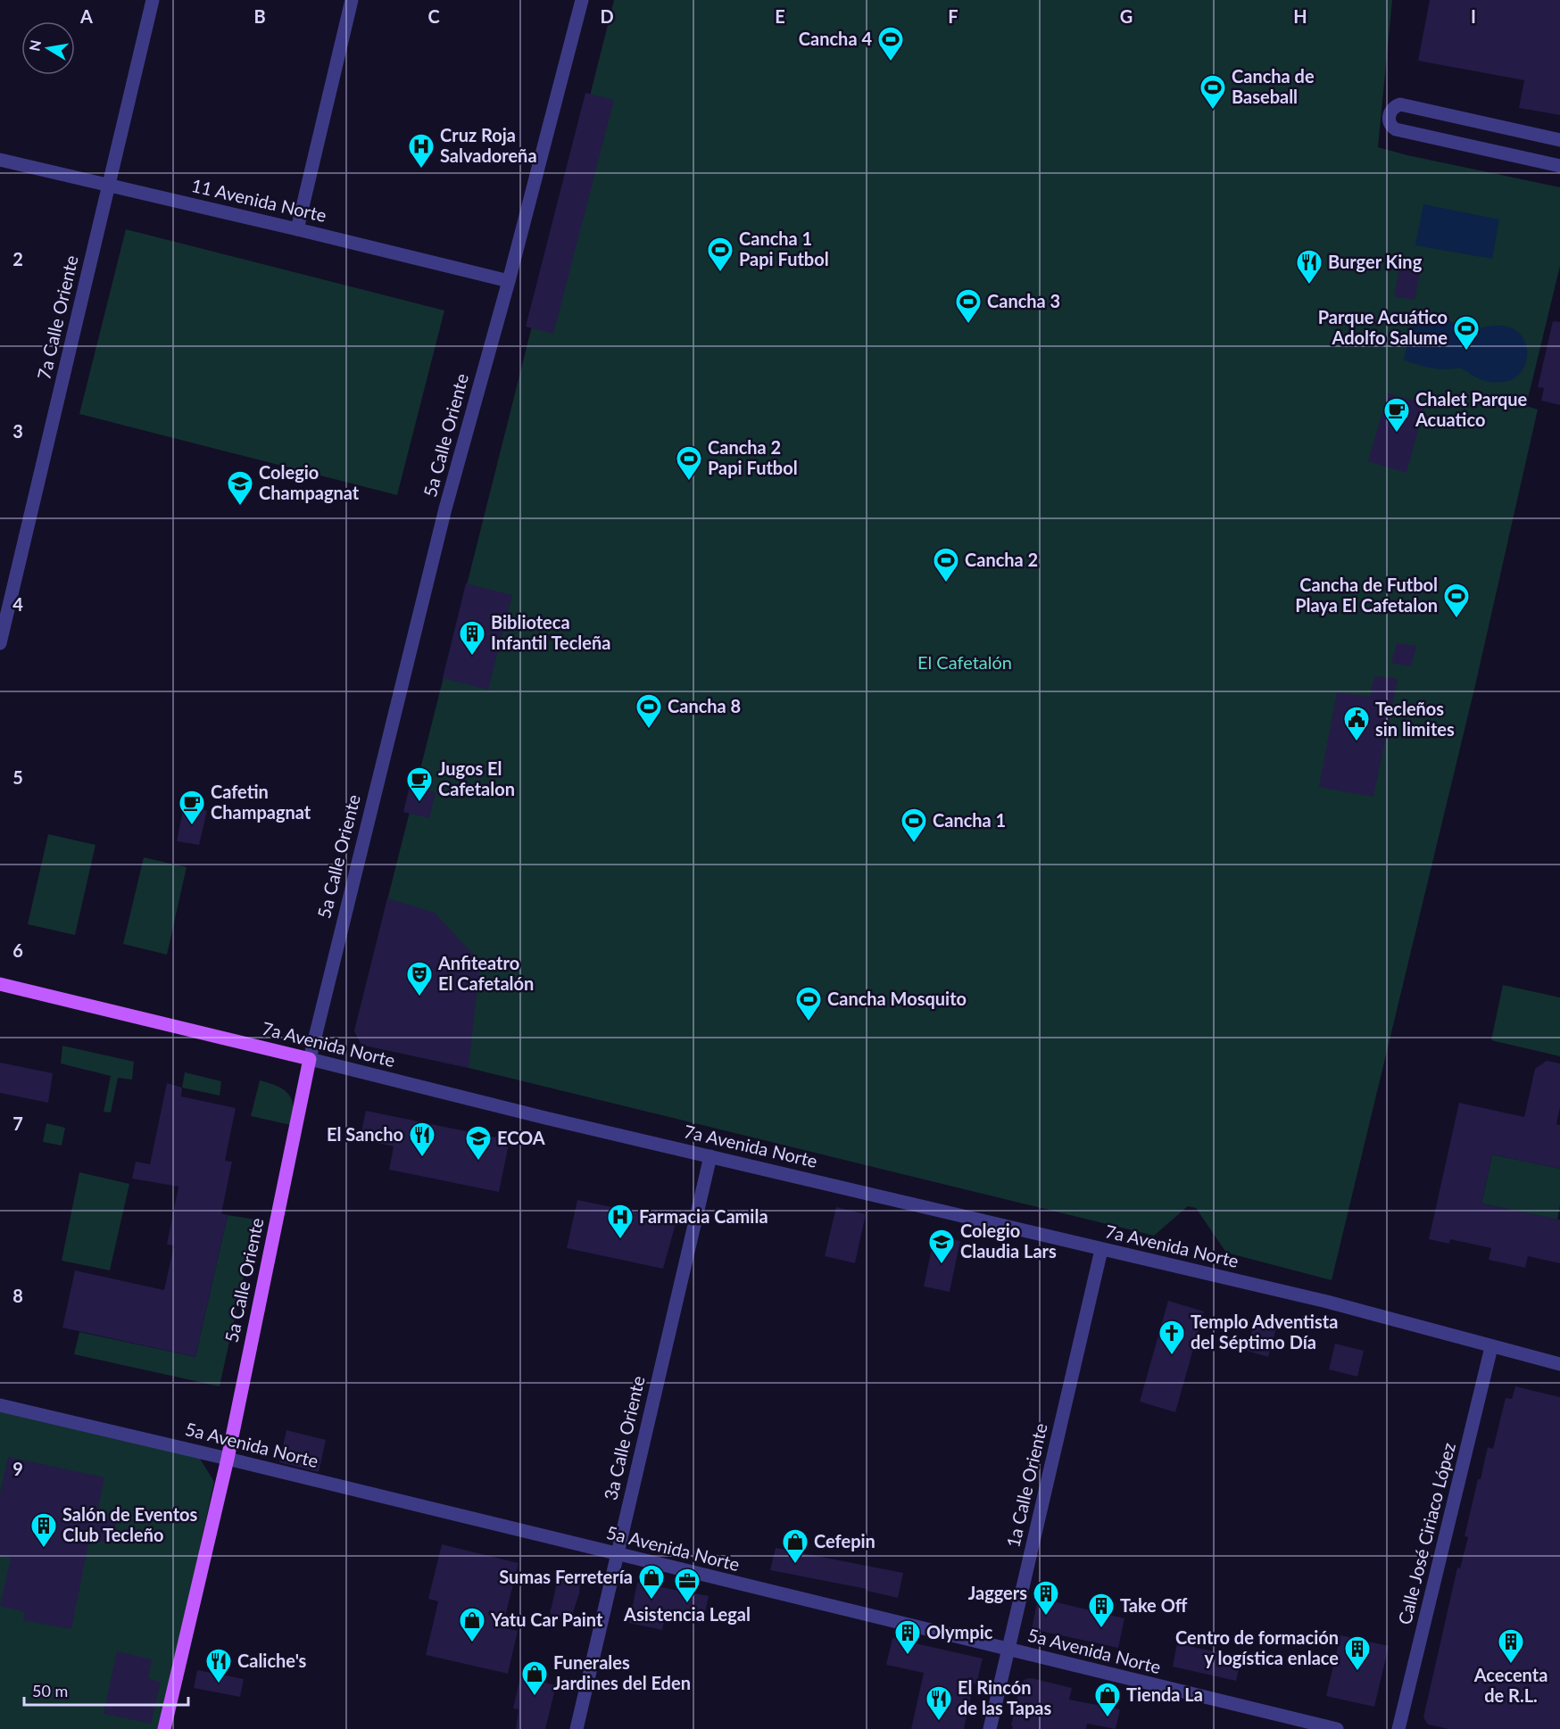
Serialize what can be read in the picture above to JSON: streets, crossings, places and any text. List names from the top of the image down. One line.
{"streets":{"main road":["5a Calle Oriente","7a Avenida Norte"],"street":["11 Avenida Norte","7a Calle Oriente","3a Calle Oriente","5a Avenida Norte","1a Calle Oriente","Calle José Ciriaco López"]},"crossings":[["11 Avenida Norte","7a Calle Oriente"],["11 Avenida Norte","5a Calle Oriente"],["5a Calle Oriente","7a Avenida Norte"],["5a Calle Oriente","5a Avenida Norte"],["7a Avenida Norte","3a Calle Oriente"],["7a Avenida Norte","1a Calle Oriente"],["7a Avenida Norte","Calle José Ciriaco López"],["3a Calle Oriente","5a Avenida Norte"],["5a Avenida Norte","1a Calle Oriente"]],"parks":["El Cafetalón"],"places":{"sports":["Cancha 4","Cancha de Baseball","Cancha 1 Papi Futbol","Cancha 3","Parque Acuático Adolfo Salume","Cancha 2 Papi Futbol","Cancha 2","Cancha de Futbol Playa El Cafetalon","Cancha 8","Cancha 1","Cancha Mosquito"],"hospital":["Cruz Roja Salvadoreña","Farmacia Camila"],"restaurant":["Burger King","El Sancho","Caliche's","El Rincón de las Tapas"],"cafe":["Chalet Parque Acuatico","Jugos El Cafetalon","Cafetin Champagnat"],"school or university":["Colegio Champagnat","ECOA","Colegio Claudia Lars"],"building":["Biblioteca Infantil Tecleña","Salón de Eventos Club Tecleño","Jaggers","Take Off","Olympic","Acecenta de R.L.","Centro de formación y logística enlace"],"public building":["Tecleños sin limites"],"theatre":["Anfiteatro El Cafetalón"],"church":["Templo Adventista del Séptimo Día"],"shop":["Cefepin","Sumas Ferretería","Yatu Car Paint","Funerales Jardines del Eden","Tienda La"],"office":["Asistencia Legal"]},"scale_bar":"50 m","north":"left","grid":{"columns":["A","B","C","D","E","F","G","H","I"],"rows":["2","3","4","5","6","7","8","9"]}}
